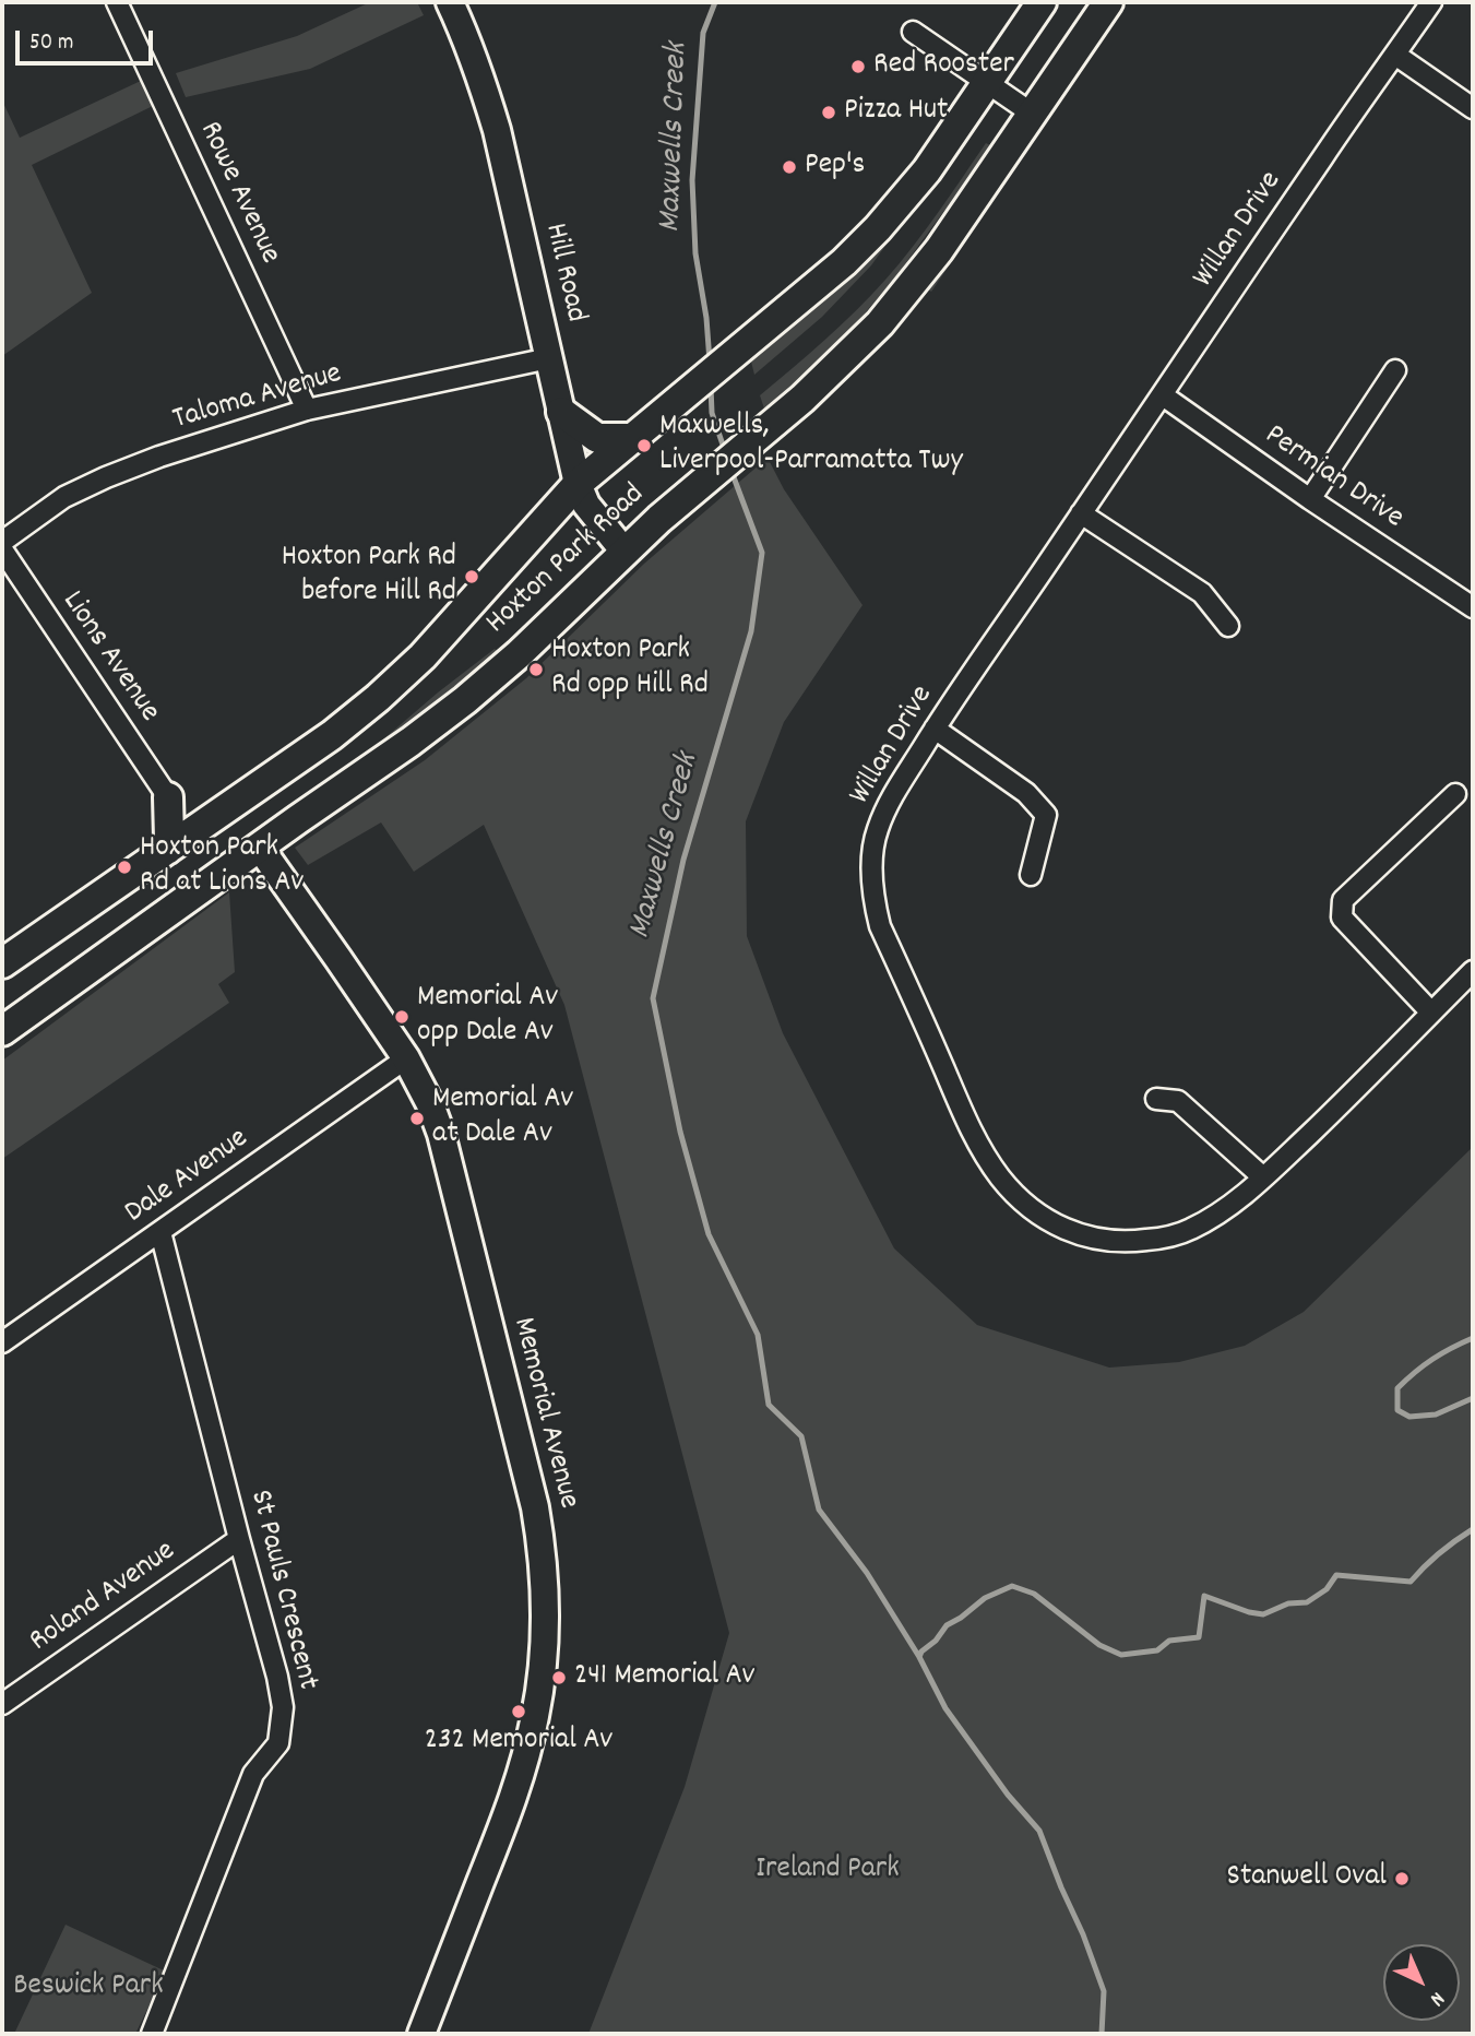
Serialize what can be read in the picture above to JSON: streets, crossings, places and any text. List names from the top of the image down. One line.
{"streets":{"main road":["Hoxton Park Road"],"street":["Rowe Avenue","Willan Drive","Hill Road","Taloma Avenue","Permian Drive","Lions Avenue","Dale Avenue","Memorial Avenue","St Pauls Crescent","Roland Avenue"]},"crossings":[["Rowe Avenue","Taloma Avenue"],["Willan Drive","Permian Drive"],["Hill Road","Taloma Avenue"],["Hill Road","Hoxton Park Road"],["Hoxton Park Road","Memorial Avenue"],["Dale Avenue","Memorial Avenue"],["Dale Avenue","St Pauls Crescent"],["St Pauls Crescent","Roland Avenue"]],"water":["Maxwells Creek"],"parks":["Ireland Park","Beswick Park"],"places":["Red Rooster","Pizza Hut","Pep's","Maxwells, Liverpool-Parramatta Twy","Hoxton Park Rd before Hill Rd","Hoxton Park Rd opp Hill Rd","Hoxton Park Rd at Lions Av","Memorial Av opp Dale Av","Memorial Av at Dale Av","241 Memorial Av","232 Memorial Av","Stanwell Oval"],"scale_bar":"50 m","north":"bottom right"}
